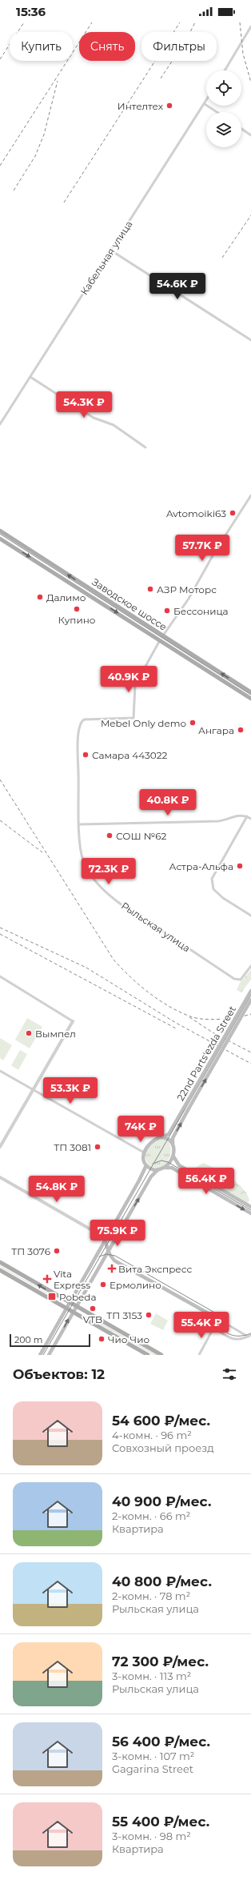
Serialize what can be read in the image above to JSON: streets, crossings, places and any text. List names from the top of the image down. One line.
{"streets":{"main road":["Заводское шоссе","22nd Parts'ezda Street"],"street":["Кабельная улица","Рыльская улица"]},"crossings":[["Заводское шоссе","Рыльская улица"]],"places":{"other":["Интелтех","Avtomoiki63","АЗР Моторс","Далимо","Купино","Бессоница","Mebel Only demo","Ангара","Самара 443022","СОШ №62","Астра-Альфа","Вымпел","ТП 3081","ТП 3076","Ермолино","VTB","ТП 3153","Чио Чио"],"health":["Вита Экспресс","Vita Express"],"transit":["Pobeda"]},"scale_bar":"200 m","page":{"status":"15:36","chip":["Купить","Снять","Фильтры"],"price":["54.6K ₽","54.3K ₽","57.7K ₽","40.9K ₽","40.8K ₽","72.3K ₽","53.3K ₽","74K ₽","56.4K ₽","54.8K ₽","75.9K ₽","55.4K ₽"],"scale":"200 m","heading":"Объектов: 12","list":[{"name":"54 600 ₽/мес.","note":"4-комн. · 96 m² · Совхозный проезд"},{"name":"40 900 ₽/мес.","note":"2-комн. · 66 m² · Квартира"},{"name":"40 800 ₽/мес.","note":"2-комн. · 78 m² · Рыльская улица"},{"name":"72 300 ₽/мес.","note":"3-комн. · 113 m² · Рыльская улица"},{"name":"56 400 ₽/мес.","note":"3-комн. · 107 m² · Gagarina Street"},{"name":"55 400 ₽/мес.","note":"3-комн. · 98 m² · Квартира"}]}}
